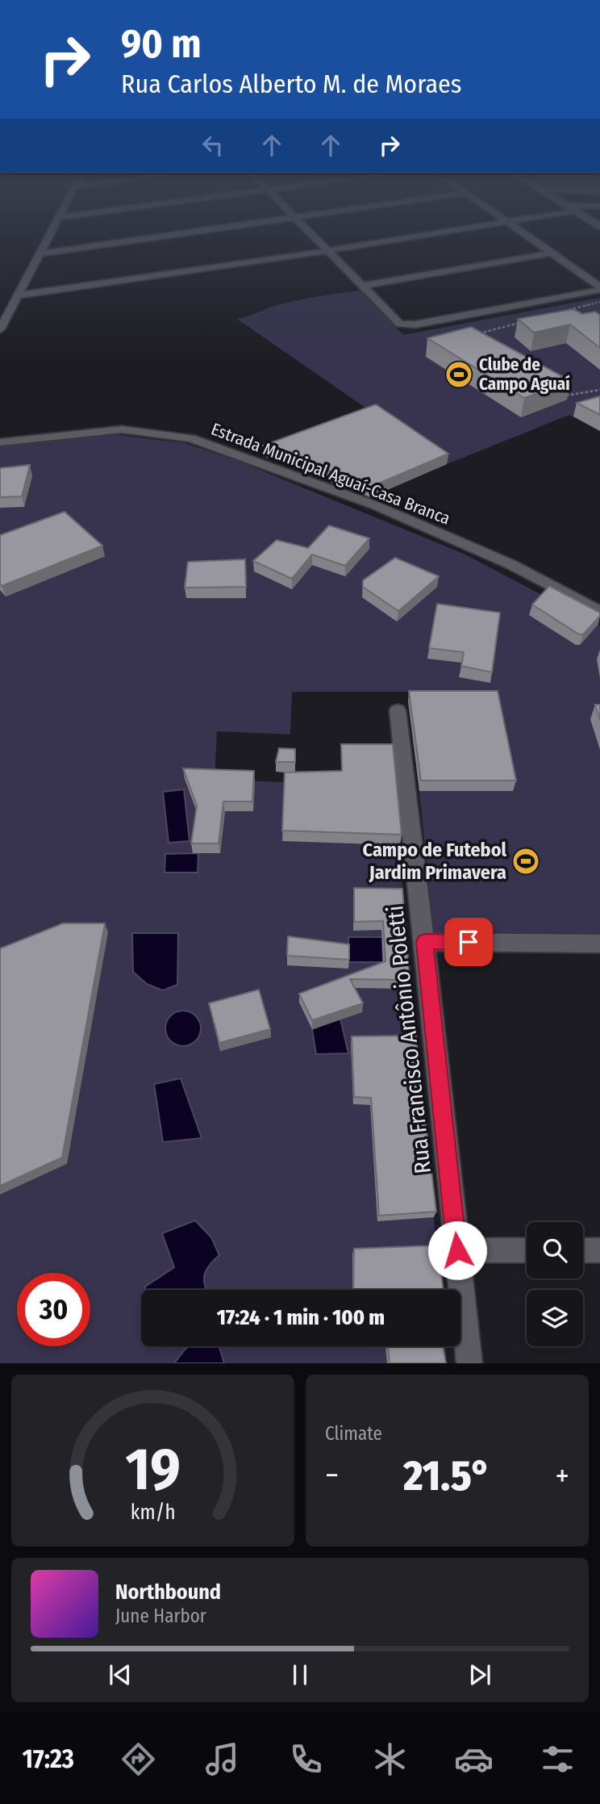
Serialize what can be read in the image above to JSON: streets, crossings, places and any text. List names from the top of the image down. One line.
{"streets":{"street":["Estrada Municipal Aguaí-Casa Branca","Rua Francisco Antônio Poletti"]},"places":{"sports":["Clube de Campo Aguaí","Campo de Futebol Jardim Primavera"]},"page":{"turn":["90 m","Rua Carlos Alberto M. de Moraes"],"limit":"30","trip":"17:24 · 1 min · 100 m","tile":"Climate","heat":["−","21.5°","+"],"song":["Northbound","June Harbor"],"tabs":"17:23","gauge":["19","km/h"]}}
